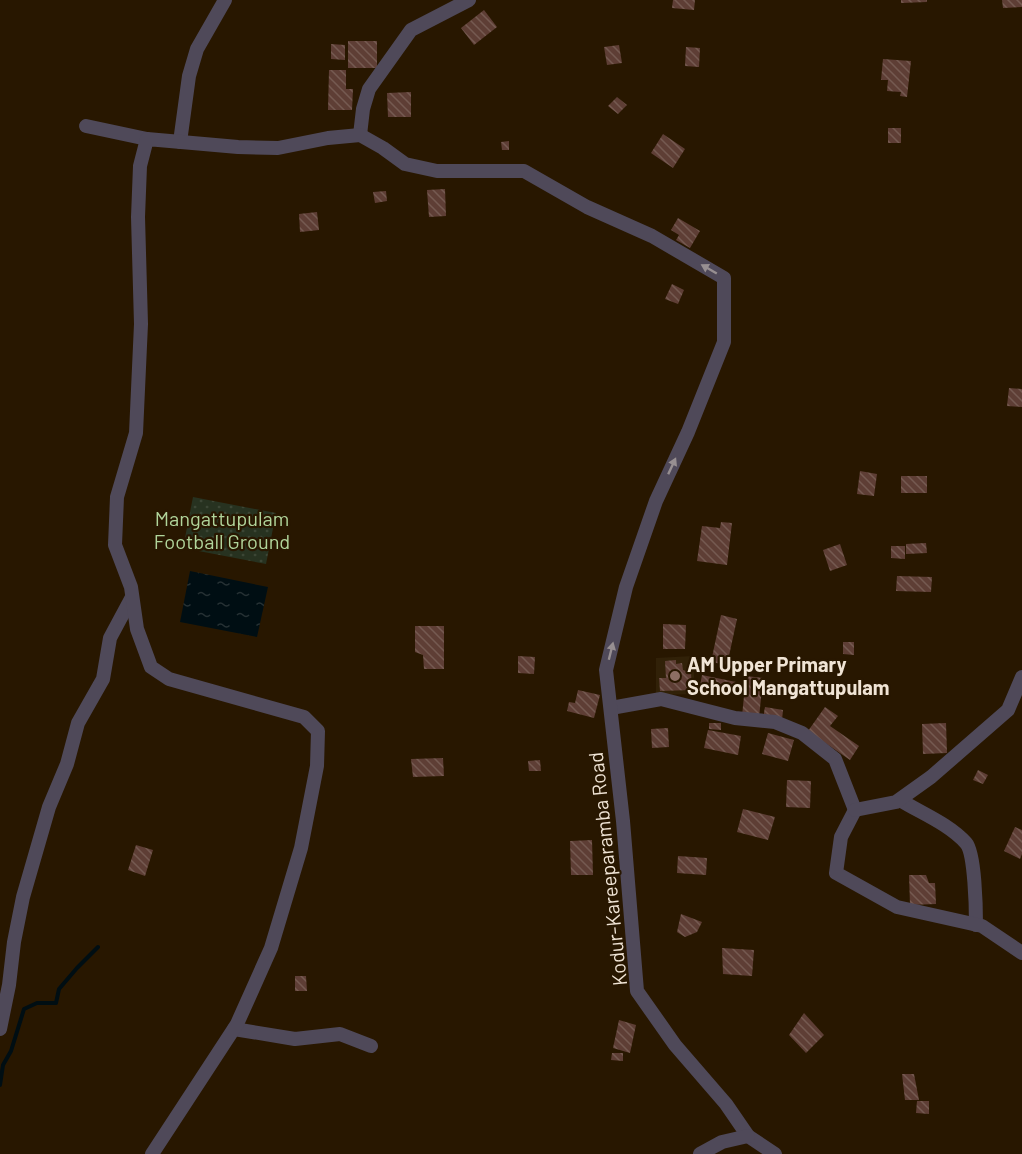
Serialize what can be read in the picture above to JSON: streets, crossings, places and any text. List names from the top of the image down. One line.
{"streets":{"street":["Kodur-Kareeparamba Road"]},"parks":["Mangattupulam Football Ground"],"places":["AM Upper Primary School Mangattupulam"]}
